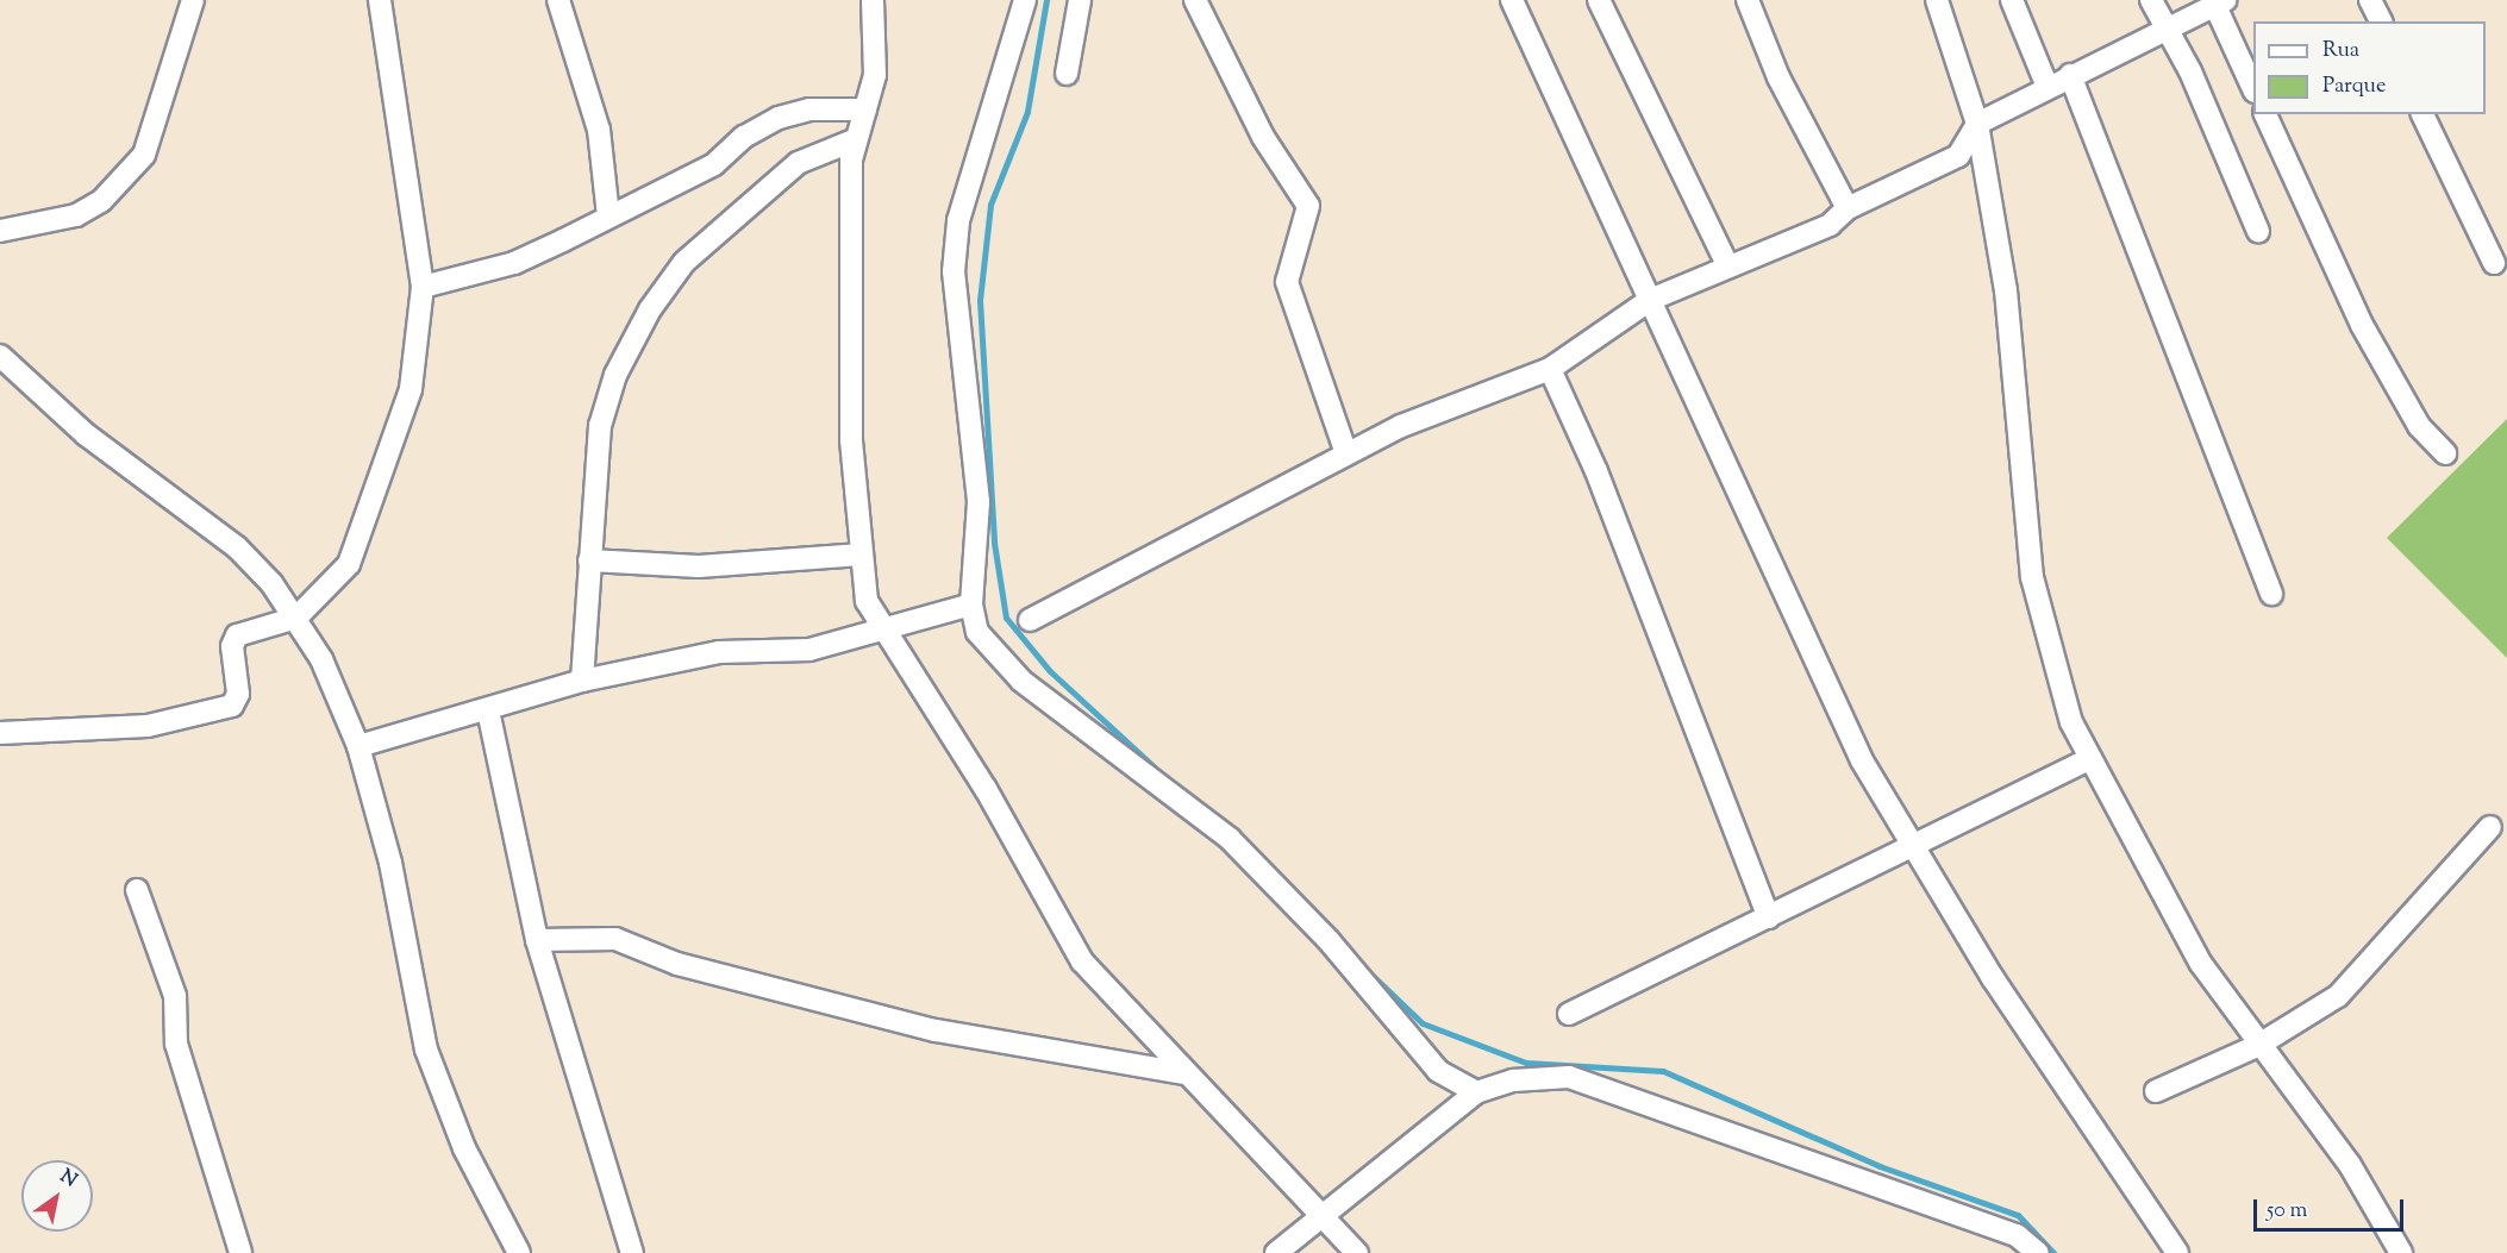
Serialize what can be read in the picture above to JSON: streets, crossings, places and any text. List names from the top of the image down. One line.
{"legend":["Rua","Parque"],"scale_bar":"50 m","north":"top right"}
